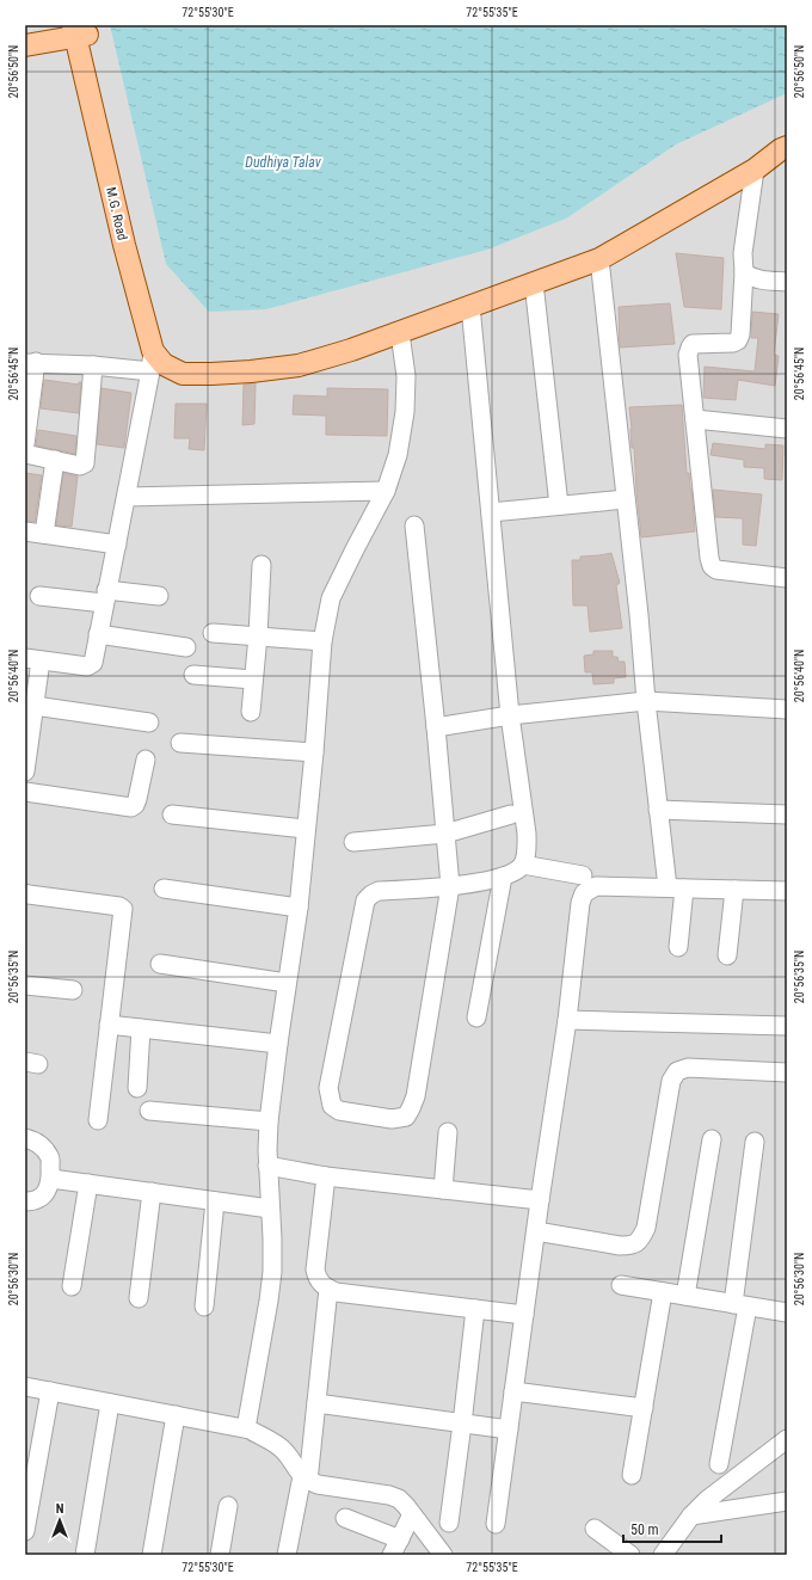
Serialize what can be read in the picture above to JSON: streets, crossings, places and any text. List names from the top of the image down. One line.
{"streets":{"main road":["M.G. Road"]},"water":["Dudhiya Talav"],"scale_bar":"50 m","north":"top","coordinates":["72°55'30\"E","72°55'35\"E","20°56'50\"N","20°56'45\"N","20°56'40\"N","20°56'35\"N","20°56'30\"N"]}
